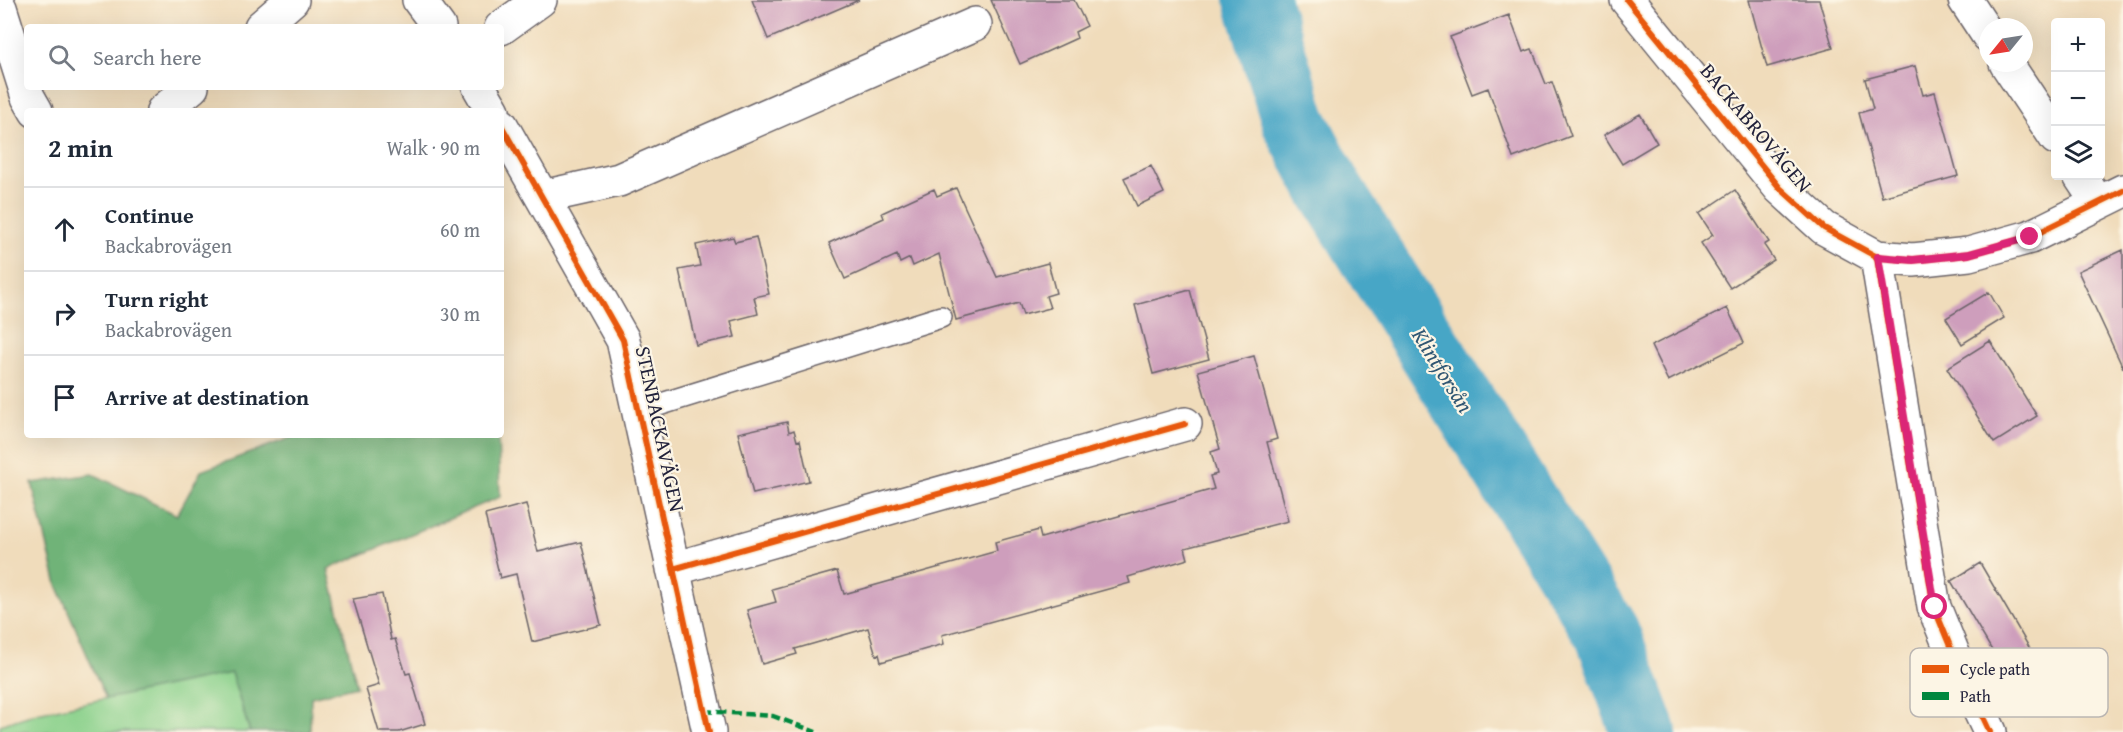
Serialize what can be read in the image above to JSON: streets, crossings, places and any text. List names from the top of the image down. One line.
{"streets":{"street":["BACKABROVÄGEN","STENBACKAVÄGEN"]},"water":["Klintforsån"],"legend":["Cycle path","Path"],"north":"bottom left","page":{"map_buttons":["+","−"],"search":"Search here","heading":["2 min","Walk · 90 m"],"list":[["Continue","Backabrovägen","60 m"],["Turn right","Backabrovägen","30 m"],"Arrive at destination"]}}
